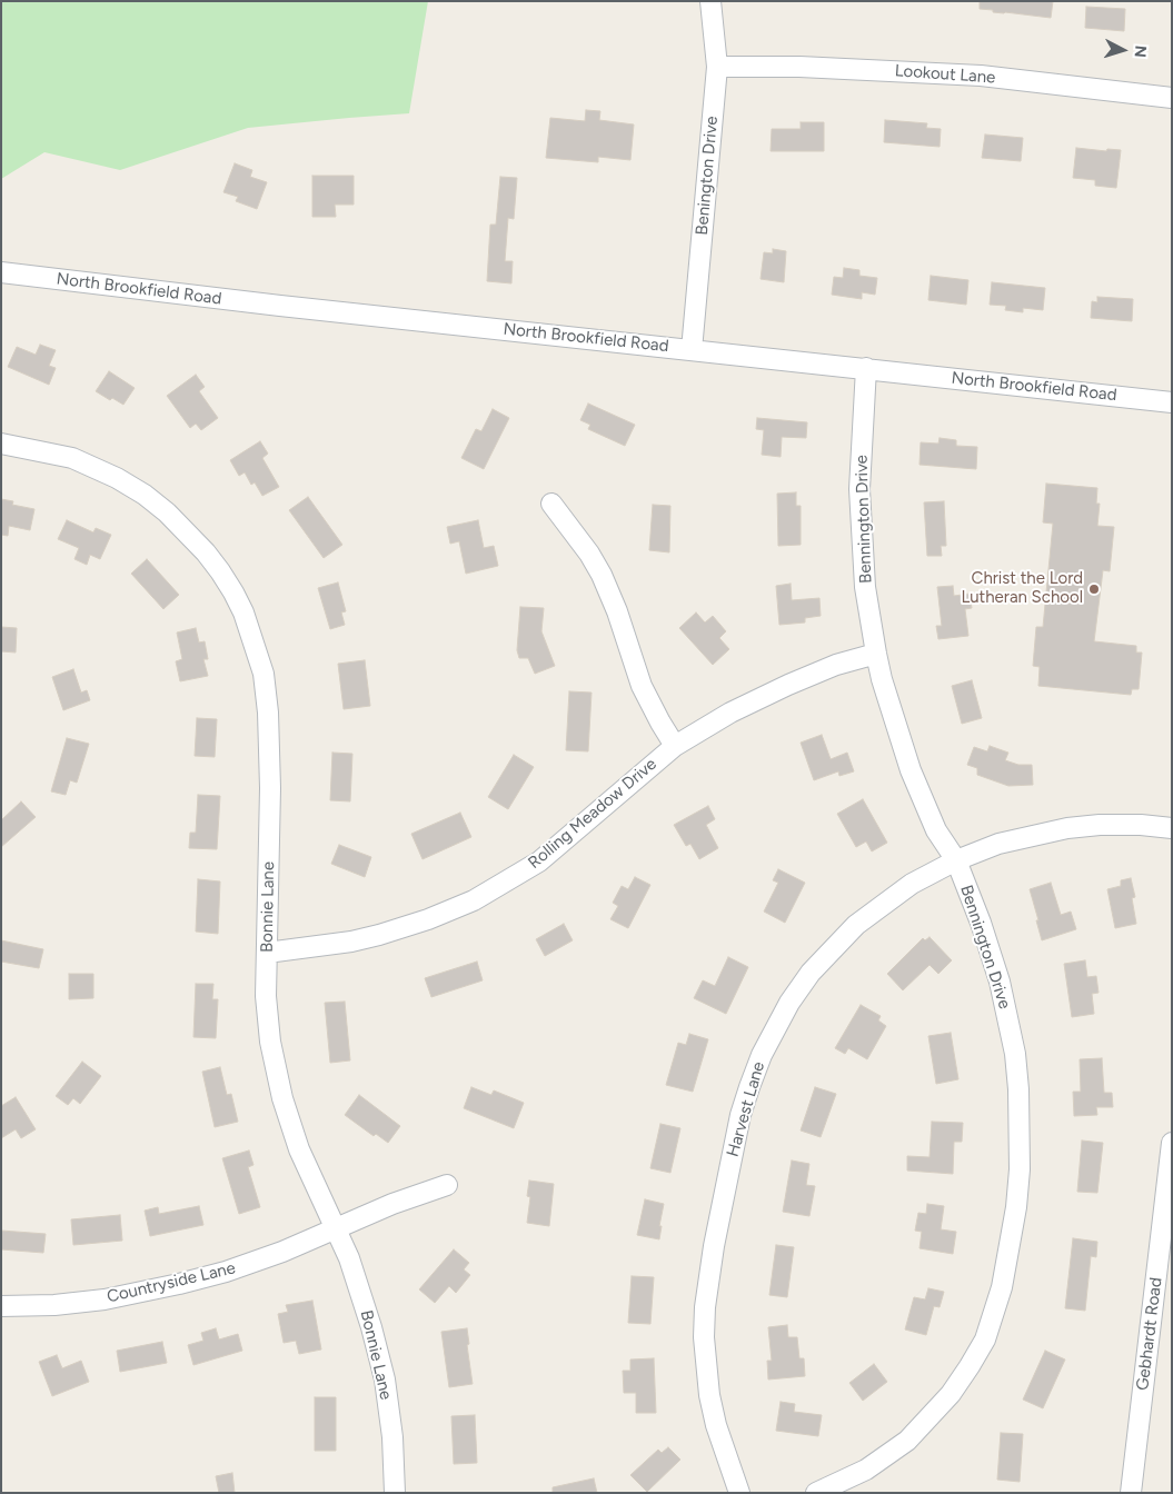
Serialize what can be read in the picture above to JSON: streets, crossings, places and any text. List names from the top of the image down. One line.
{"streets":{"street":["Lookout Lane","Benington Drive","North Brookfield Road","Bennington Drive","Rolling Meadow Drive","Bonnie Lane","Harvest Lane","Countryside Lane","Gebhardt Road"]},"crossings":[["Lookout Lane","Benington Drive"],["Benington Drive","North Brookfield Road"],["North Brookfield Road","Bennington Drive"],["Bennington Drive","Rolling Meadow Drive"],["Bennington Drive","Harvest Lane"],["Rolling Meadow Drive","Bonnie Lane"],["Bonnie Lane","Countryside Lane"]],"places":["Christ the Lord Lutheran School"],"north":"right"}
